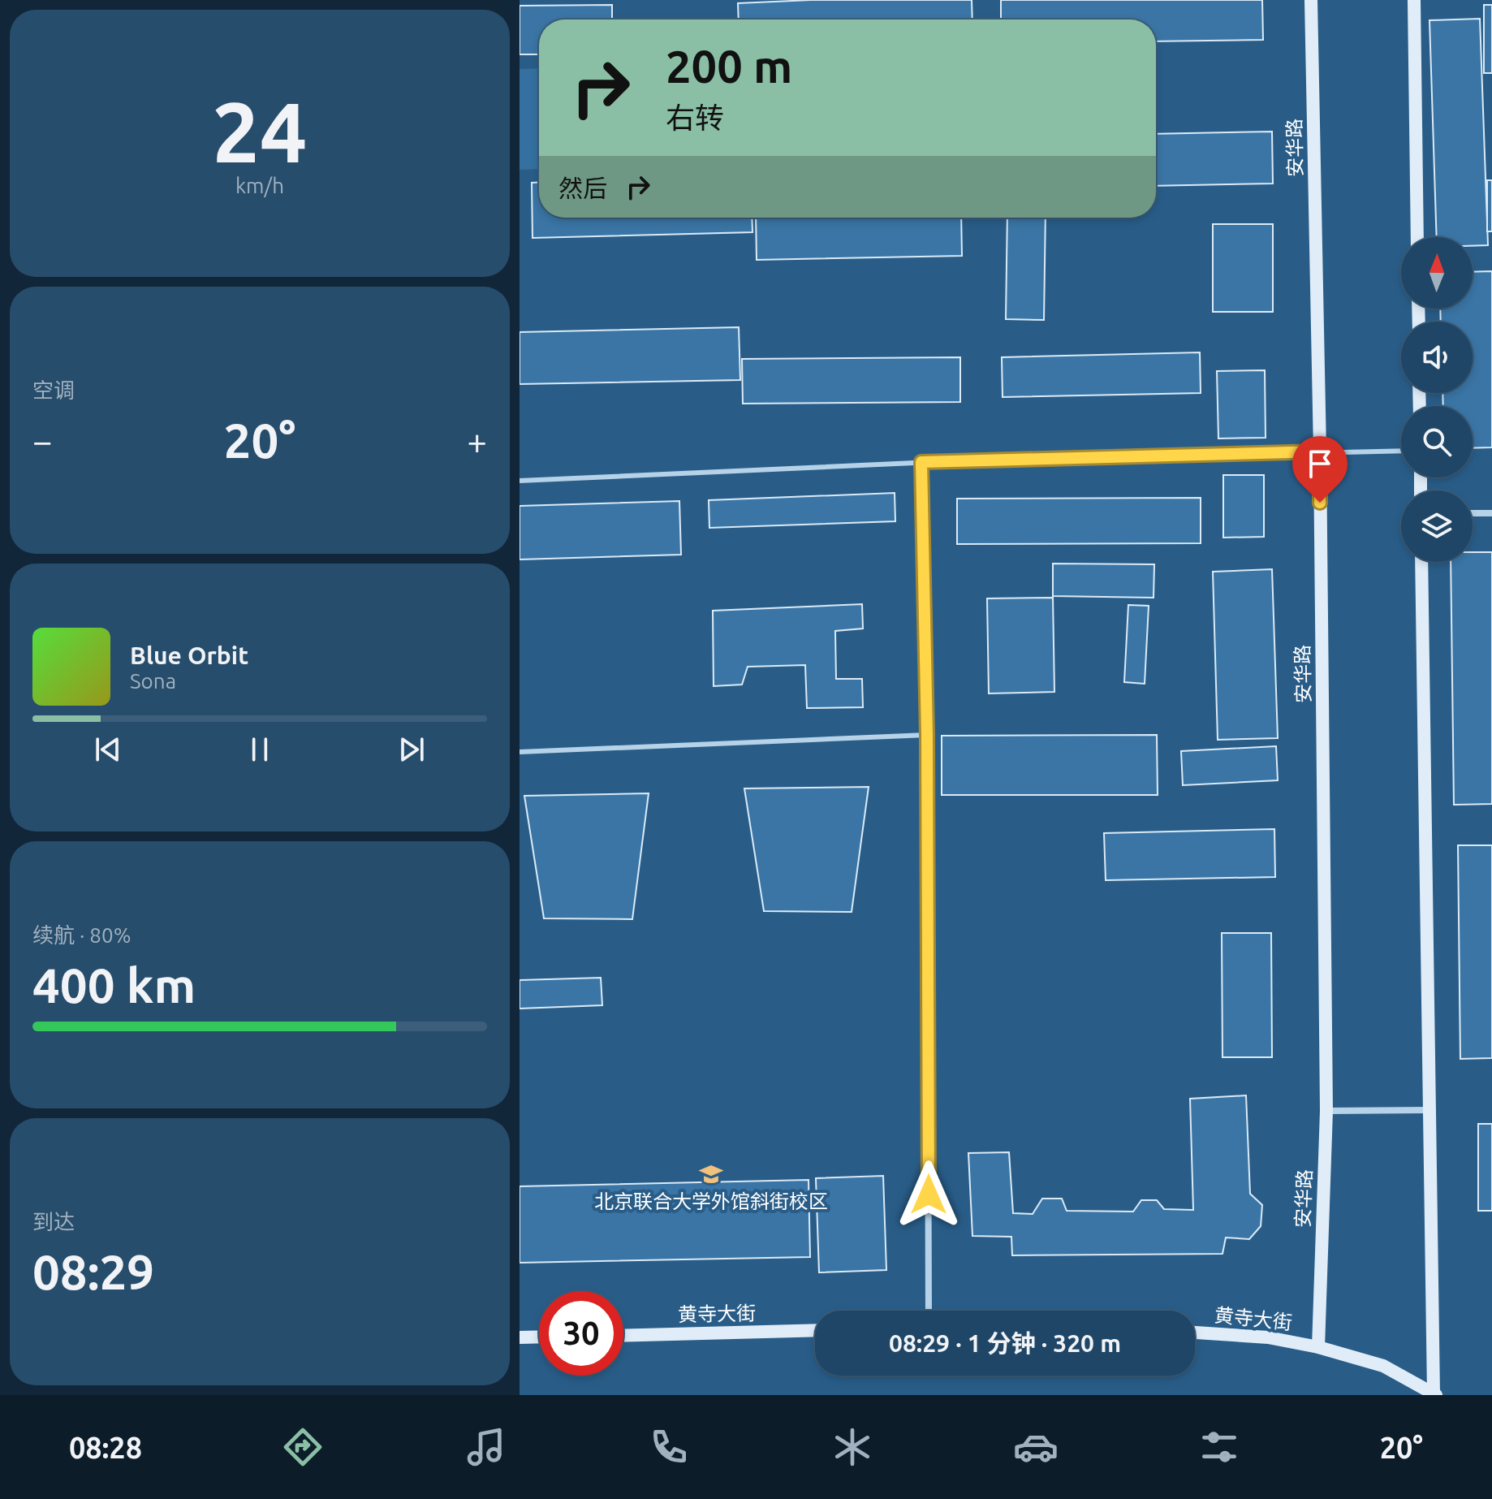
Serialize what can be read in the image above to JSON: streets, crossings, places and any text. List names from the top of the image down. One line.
{"streets":{"street":["安华路","黄寺大街"]},"crossings":[["安华路","黄寺大街"]],"places":{"school or university":["北京联合大学外馆斜街校区"]},"north":"top","page":{"tile":[["24","km/h"],"空调",["续航 · 80%","400 km"],["到达","08:29"]],"turn":["200 m","右转"],"then":"然后","heat":["−","20°","+"],"song":["Blue Orbit","Sona"],"limit":"30","trip":"08:29 · 1 分钟 · 320 m","tabs":["08:28","20°"]}}
